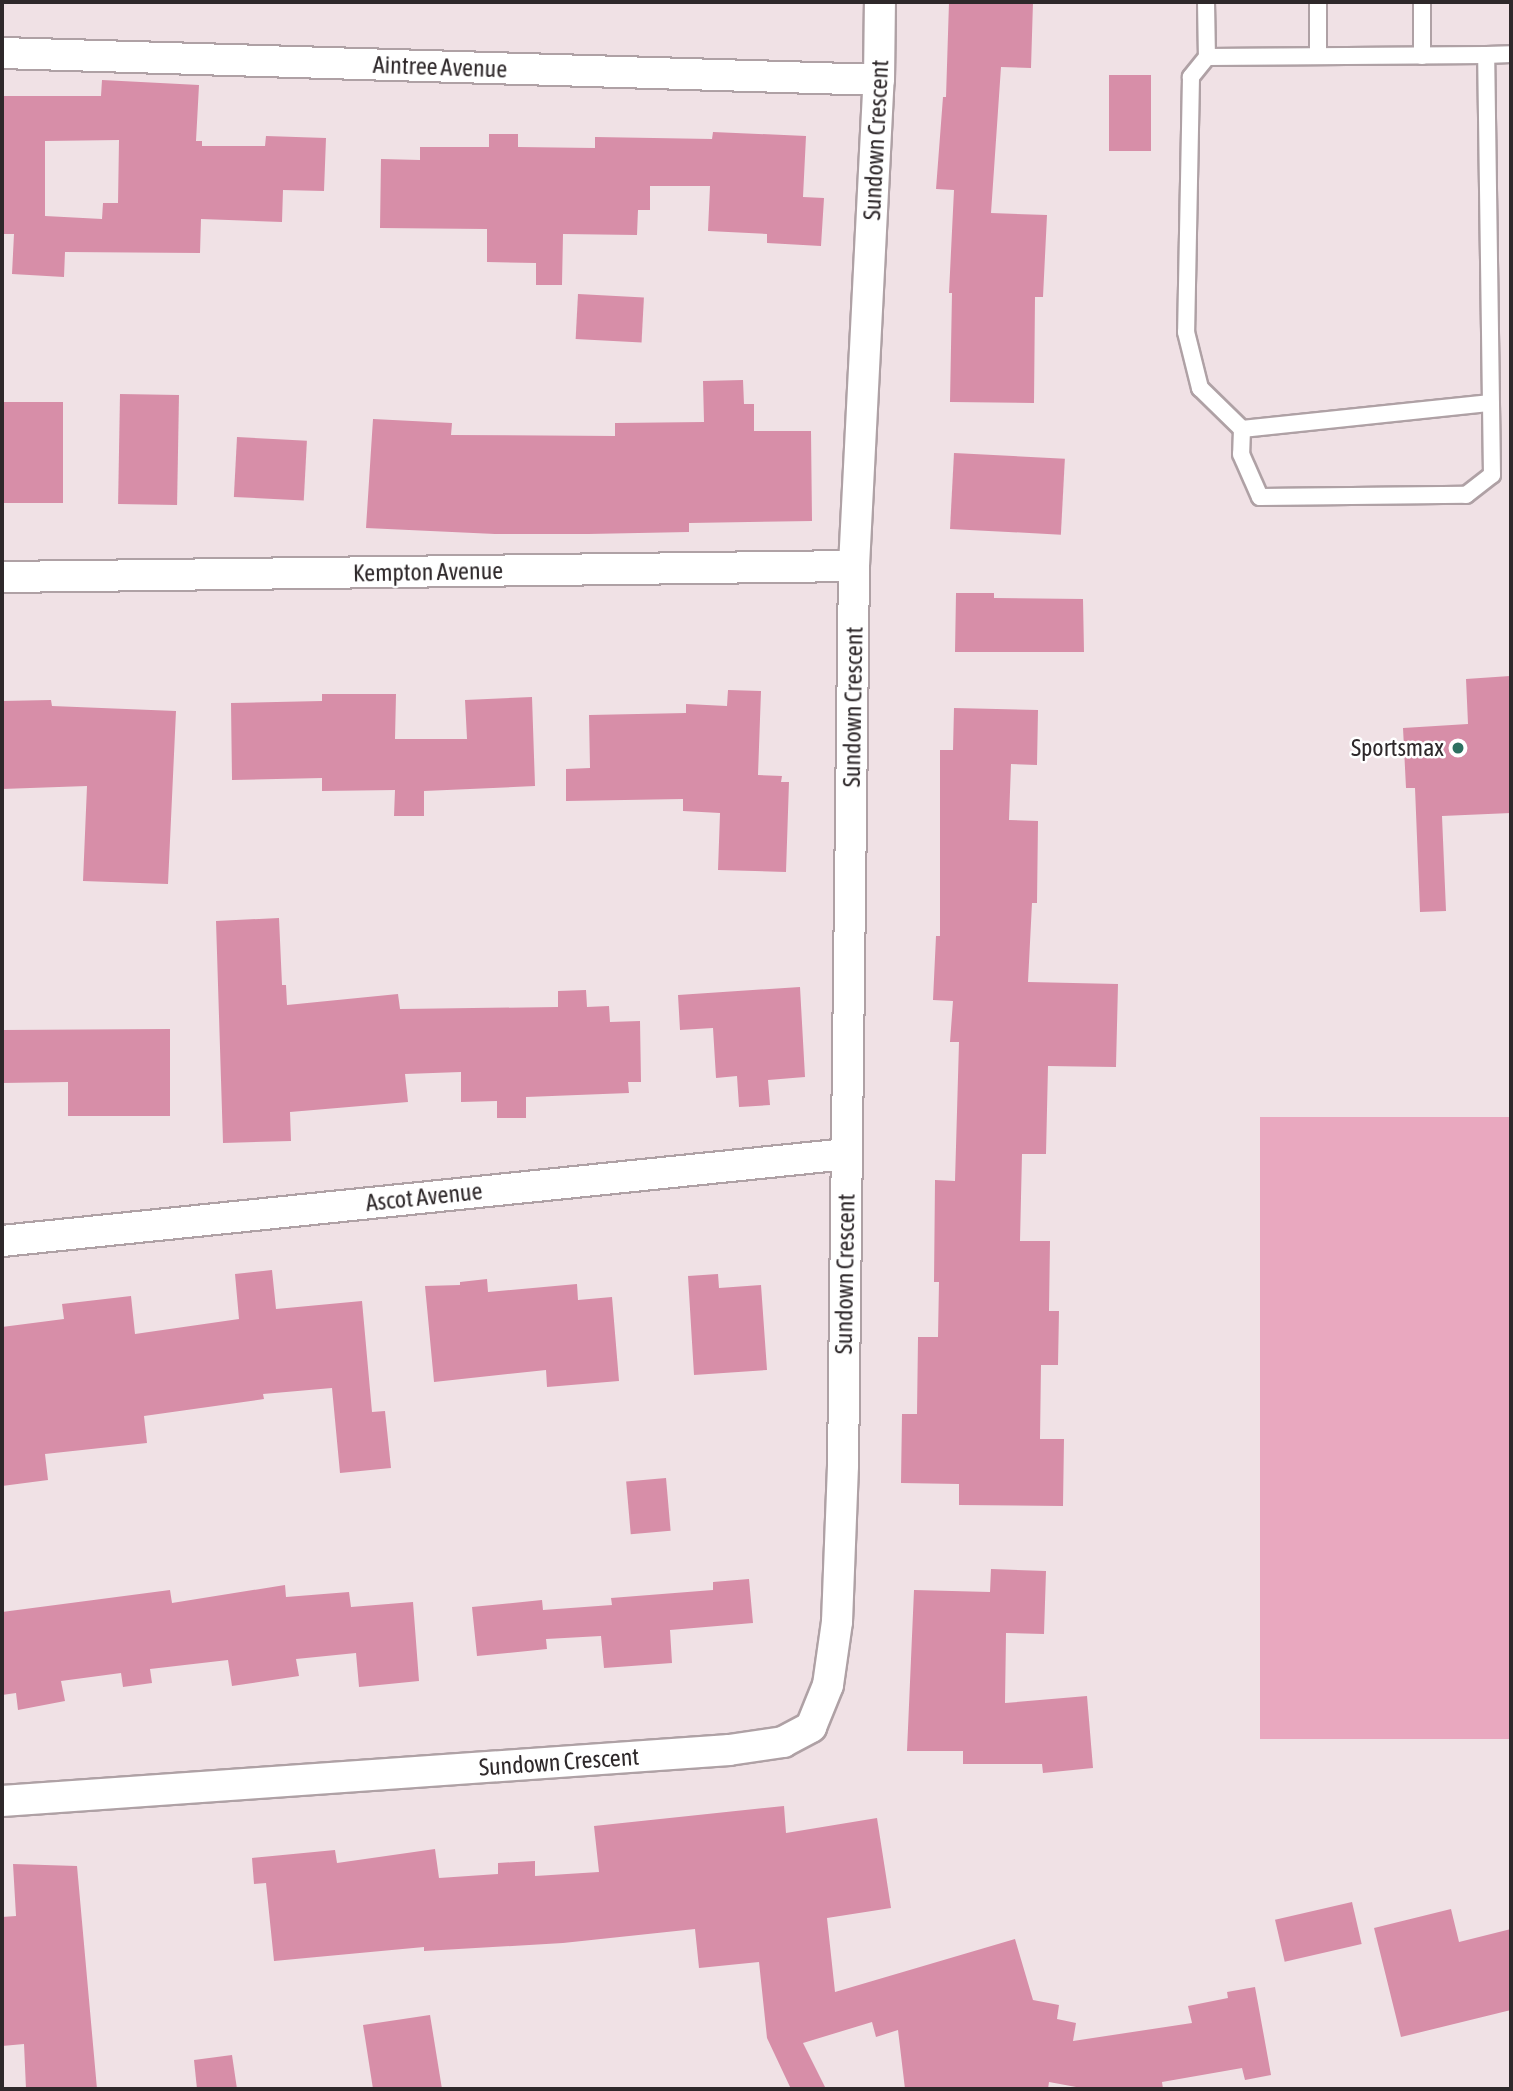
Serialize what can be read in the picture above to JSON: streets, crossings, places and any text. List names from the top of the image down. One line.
{"streets":{"street":["Aintree Avenue","Sundown Crescent","Kempton Avenue","Ascot Avenue"]},"crossings":[["Aintree Avenue","Sundown Crescent"],["Sundown Crescent","Kempton Avenue"],["Sundown Crescent","Ascot Avenue"]],"places":["Sportsmax"]}
